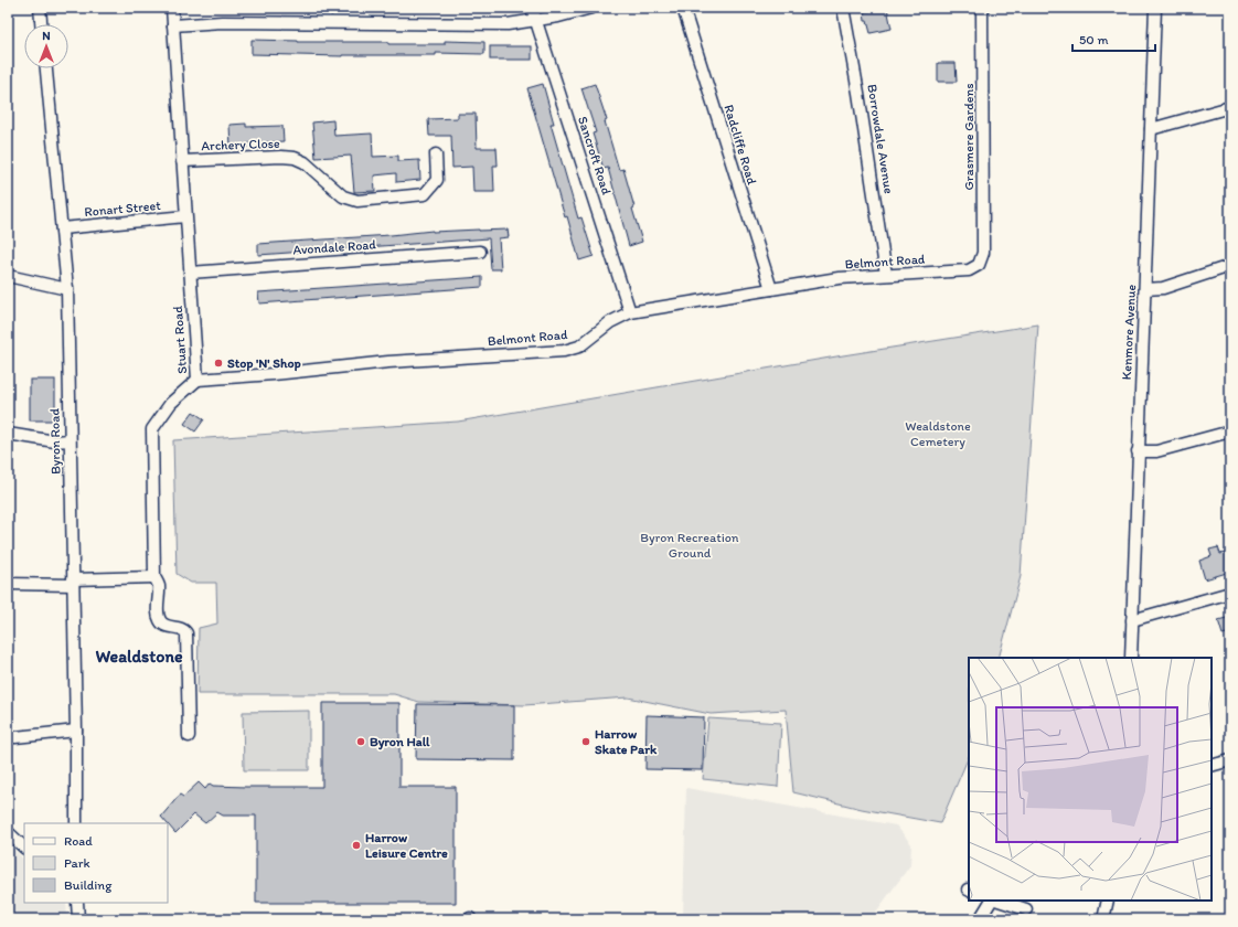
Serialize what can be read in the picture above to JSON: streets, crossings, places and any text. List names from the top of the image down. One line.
{"streets":{"street":["Grasmere Gardens","Borrowdale Avenue","Archery Close","Radcliffe Road","Sancroft Road","Ronart Street","Avondale Road","Belmont Road","Kenmore Avenue","Stuart Road","Byron Road"]},"crossings":[["Grasmere Gardens","Belmont Road"],["Borrowdale Avenue","Belmont Road"],["Archery Close","Stuart Road"],["Radcliffe Road","Belmont Road"],["Sancroft Road","Belmont Road"],["Ronart Street","Stuart Road"],["Ronart Street","Byron Road"],["Avondale Road","Stuart Road"],["Belmont Road","Stuart Road"]],"districts":["Wealdstone"],"parks":["Wealdstone Cemetery","Byron Recreation Ground"],"places":["Stop 'N' Shop","Byron Hall","Harrow Skate Park","Harrow Leisure Centre"],"legend":["Road","Park","Building"],"scale_bar":"50 m","north":"top"}
